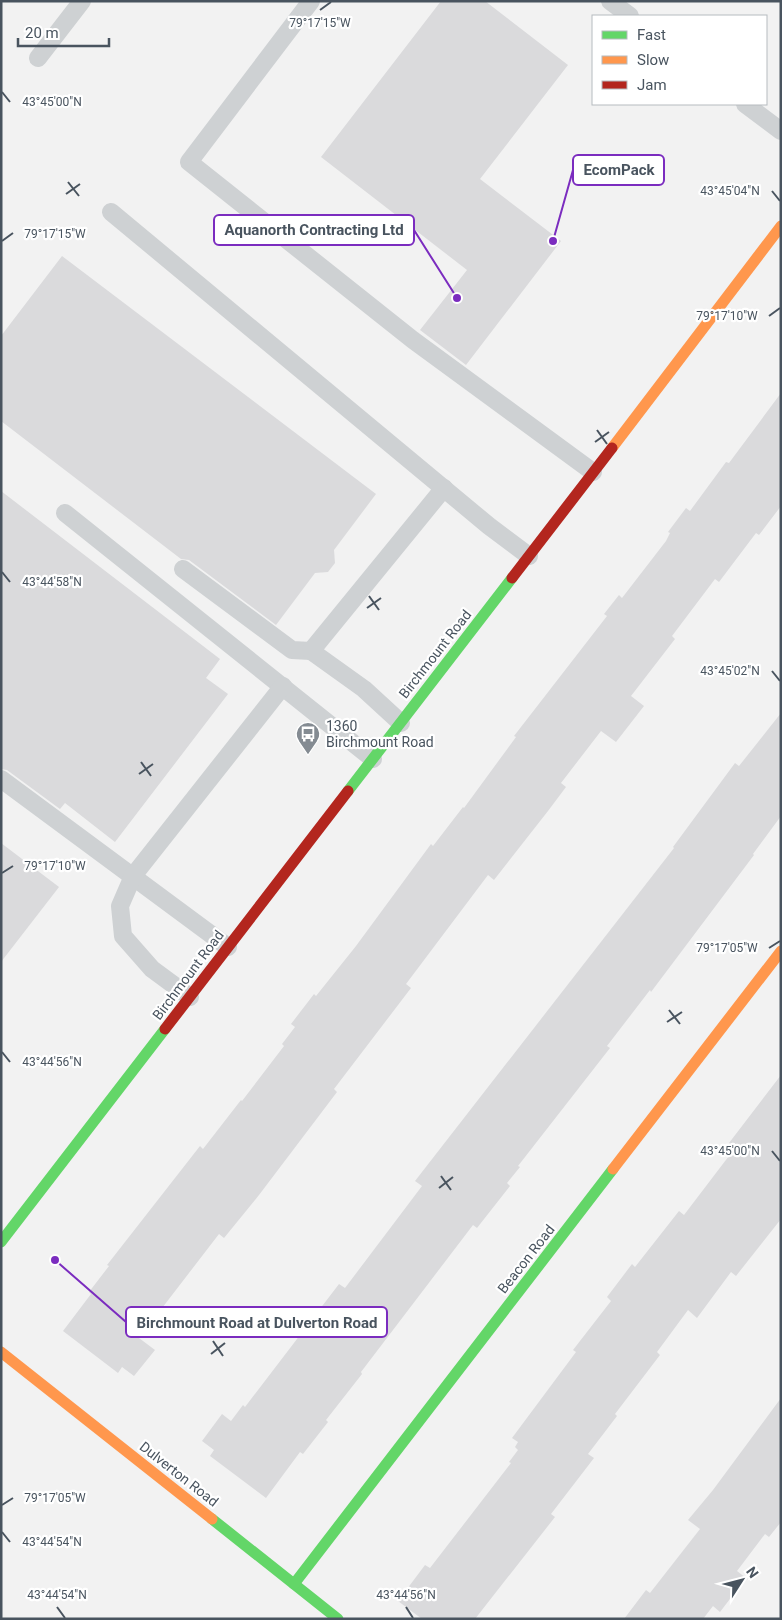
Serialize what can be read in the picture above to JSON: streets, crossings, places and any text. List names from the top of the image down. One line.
{"streets":{"main road":["Birchmount Road","Beacon Road","Dulverton Road"]},"crossings":[["Beacon Road","Dulverton Road"]],"places":{"other":["EcomPack","Aquanorth Contracting Ltd","Birchmount Road at Dulverton Road"],"bus stop":["1360 Birchmount Road"]},"legend":["Fast","Slow","Jam"],"scale_bar":"20 m","north":"top right","coordinates":["79°17'15\"W","43°45'00\"N","43°45'04\"N","79°17'10\"W","43°44'58\"N","43°45'02\"N","79°17'05\"W","43°44'56\"N","43°44'54\"N"]}
